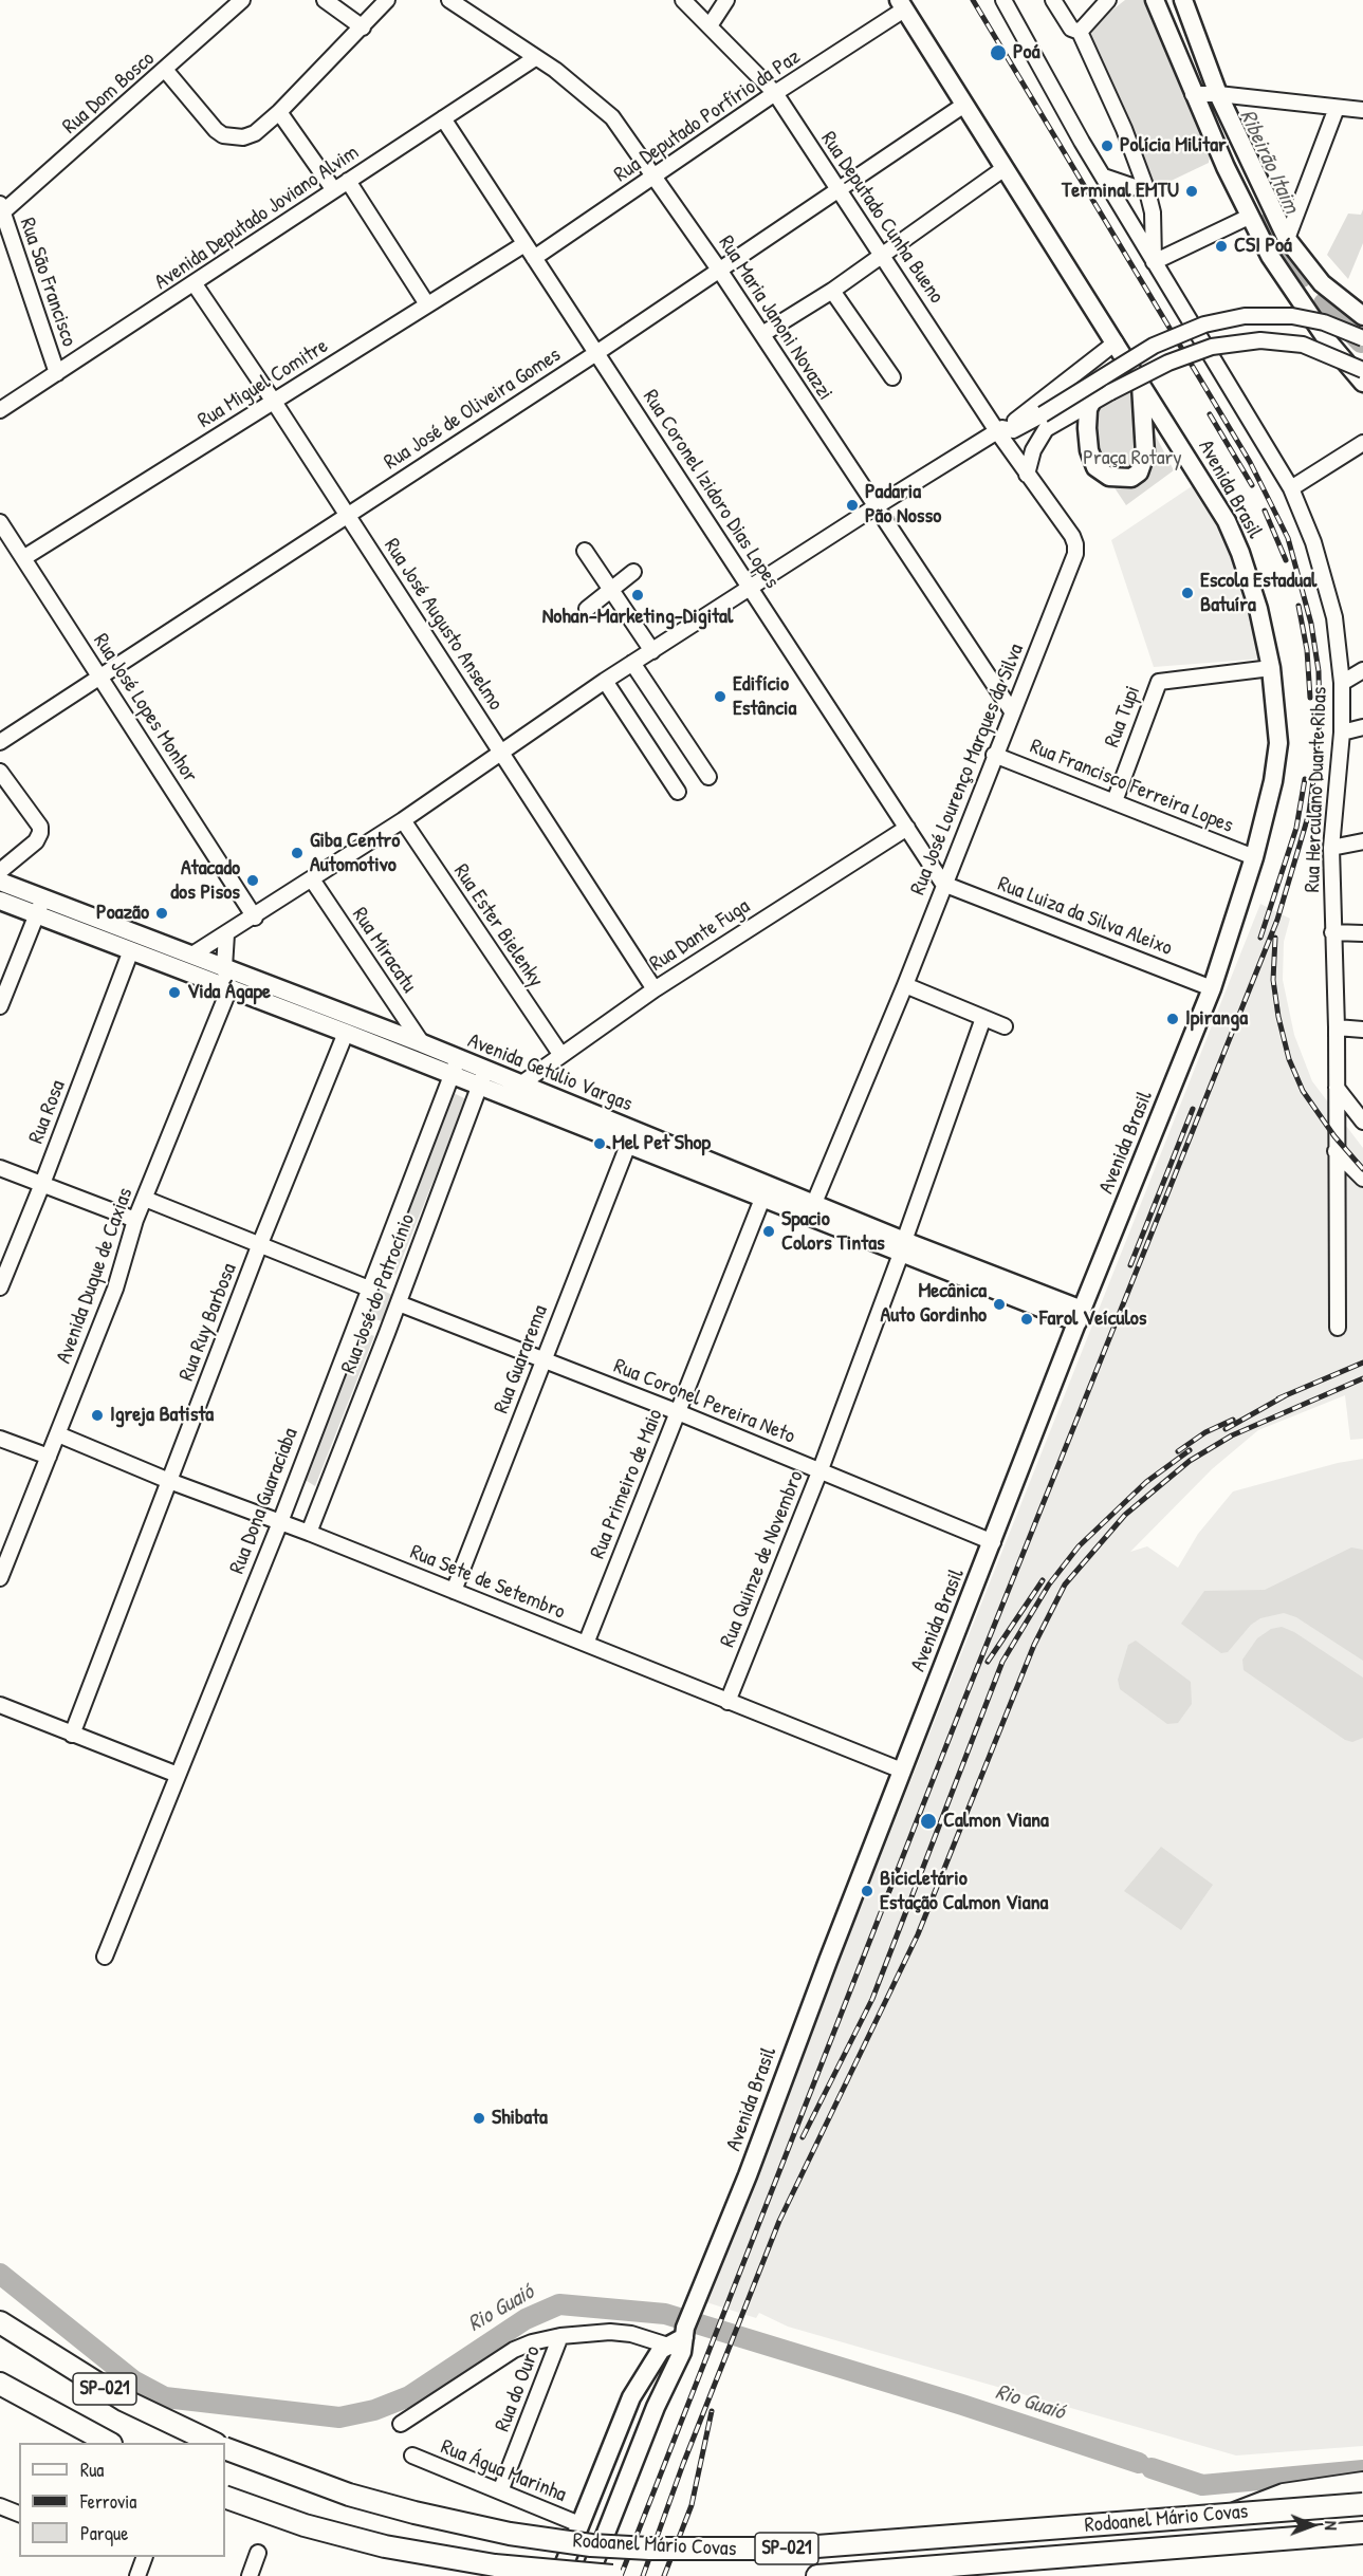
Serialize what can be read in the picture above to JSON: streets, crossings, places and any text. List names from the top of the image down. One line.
{"streets":{"highway":["SP-021","Rodoanel Mário Covas"],"main road":["Avenida Brasil","Avenida Getúlio Vargas"],"street":["Rua Dom Bosco","Rua Deputado Porfírio da Paz","Avenida Deputado Joviano Alvim","Rua Deputado Cunha Bueno","Rua São Francisco","Rua Maria Janoni Novazzi","Rua Miguel Comitre","Rua José de Oliveira Gomes","Rua Coronel Izidoro Dias Lopes","Rua José Augusto Anselmo","Rua José Lopes Monhor","Rua Tupi","Rua José Lourenço Marques da Silva","Rua Francisco Ferreira Lopes","Rua Herculano Duarte Ribas","Rua Luiza da Silva Aleixo","Rua Ester Bielenky","Rua Dante Fuga","Rua Miracatu","Rua Rosa","Avenida Duque de Caxias","Rua José do Patrocínio","Rua Ruy Barbosa","Rua Guararema","Rua Coronel Pereira Neto","Rua Primeiro de Maio","Rua Dona Guaraciaba","Rua Quinze de Novembro","Rua Sete de Setembro","Rua do Ouro","Rua Água Marinha"]},"crossings":[["Rua Dom Bosco","Rua São Francisco"],["Rua Deputado Porfírio da Paz","Rua Deputado Cunha Bueno"],["Rua Deputado Porfírio da Paz","Rua Maria Janoni Novazzi"],["Rua Deputado Porfírio da Paz","Rua Coronel Izidoro Dias Lopes"],["Rua Deputado Porfírio da Paz","Avenida Brasil"],["Avenida Deputado Joviano Alvim","Rua São Francisco"],["Avenida Deputado Joviano Alvim","Rua Maria Janoni Novazzi"],["Avenida Deputado Joviano Alvim","Rua Coronel Izidoro Dias Lopes"],["Avenida Deputado Joviano Alvim","Rua José Augusto Anselmo"],["Rua Deputado Cunha Bueno","Rua José de Oliveira Gomes"],["Rua Deputado Cunha Bueno","Rua José Lourenço Marques da Silva"],["Rua Maria Janoni Novazzi","Rua José de Oliveira Gomes"],["Rua Maria Janoni Novazzi","Rua José Lourenço Marques da Silva"],["Rua Miguel Comitre","Rua Coronel Izidoro Dias Lopes"],["Rua Miguel Comitre","Rua José Augusto Anselmo"],["Rua Miguel Comitre","Rua José Lopes Monhor"],["Rua José de Oliveira Gomes","Rua Coronel Izidoro Dias Lopes"],["Rua José de Oliveira Gomes","Avenida Brasil"],["Rua José de Oliveira Gomes","Rua José Augusto Anselmo"],["Rua José de Oliveira Gomes","Rua José Lopes Monhor"],["Rua Coronel Izidoro Dias Lopes","Rua José Lourenço Marques da Silva"],["Rua Coronel Izidoro Dias Lopes","Rua Luiza da Silva Aleixo"],["Rua Coronel Izidoro Dias Lopes","Rua Dante Fuga"],["Avenida Brasil","Rua Tupi"],["Avenida Brasil","Rua Francisco Ferreira Lopes"],["Avenida Brasil","Rua Luiza da Silva Aleixo"],["Avenida Brasil","Avenida Getúlio Vargas"],["Avenida Brasil","Rua Coronel Pereira Neto"],["Avenida Brasil","Rua Sete de Setembro"],["Avenida Brasil","Rua Água Marinha"],["Rua José Augusto Anselmo","Rua Dante Fuga"],["Rua Tupi","Rua Francisco Ferreira Lopes"],["Rua José Lourenço Marques da Silva","Rua Francisco Ferreira Lopes"],["Rua José Lourenço Marques da Silva","Rua Luiza da Silva Aleixo"],["Rua José Lourenço Marques da Silva","Avenida Getúlio Vargas"],["Rua Ester Bielenky","Rua Dante Fuga"],["Rua Dante Fuga","Avenida Getúlio Vargas"],["Rua Miracatu","Avenida Getúlio Vargas"],["Avenida Getúlio Vargas","Rua Rosa"],["Avenida Getúlio Vargas","Avenida Duque de Caxias"],["Avenida Getúlio Vargas","Rua José do Patrocínio"],["Avenida Getúlio Vargas","Rua Ruy Barbosa"],["Avenida Getúlio Vargas","Rua Guararema"],["Avenida Getúlio Vargas","Rua Primeiro de Maio"],["Avenida Getúlio Vargas","Rua Dona Guaraciaba"],["Avenida Getúlio Vargas","Rua Quinze de Novembro"],["Avenida Duque de Caxias","Rua Sete de Setembro"],["Rua José do Patrocínio","Rua Coronel Pereira Neto"],["Rua José do Patrocínio","Rua Sete de Setembro"],["Rua Ruy Barbosa","Rua Sete de Setembro"],["Rua Guararema","Rua Coronel Pereira Neto"],["Rua Guararema","Rua Sete de Setembro"],["Rua Coronel Pereira Neto","Rua Primeiro de Maio"],["Rua Coronel Pereira Neto","Rua Quinze de Novembro"],["Rua Primeiro de Maio","Rua Sete de Setembro"],["Rua Dona Guaraciaba","Rua Sete de Setembro"],["Rua Quinze de Novembro","Rua Sete de Setembro"],["Rua do Ouro","Rua Água Marinha"]],"water":["Ribeirão Itaim","Rio Guaió"],"parks":["Praça Rotary"],"places":["Poá","Polícia Militar","Terminal EMTU","CSI Poá","Padaria Pão Nosso","Escola Estadual Batuíra","Nohan-Marketing-Digital","Edifício Estância","Giba Centro Automotivo","Atacado dos Pisos","Poazão","Vida Ágape","Ipiranga","Mel Pet Shop","Spacio Colors Tintas","Mecânica Auto Gordinho","Farol Veículos","Igreja Batista","Calmon Viana","Bicicletário Estação Calmon Viana","Shibata"],"legend":["Rua","Ferrovia","Parque"],"north":"right"}
